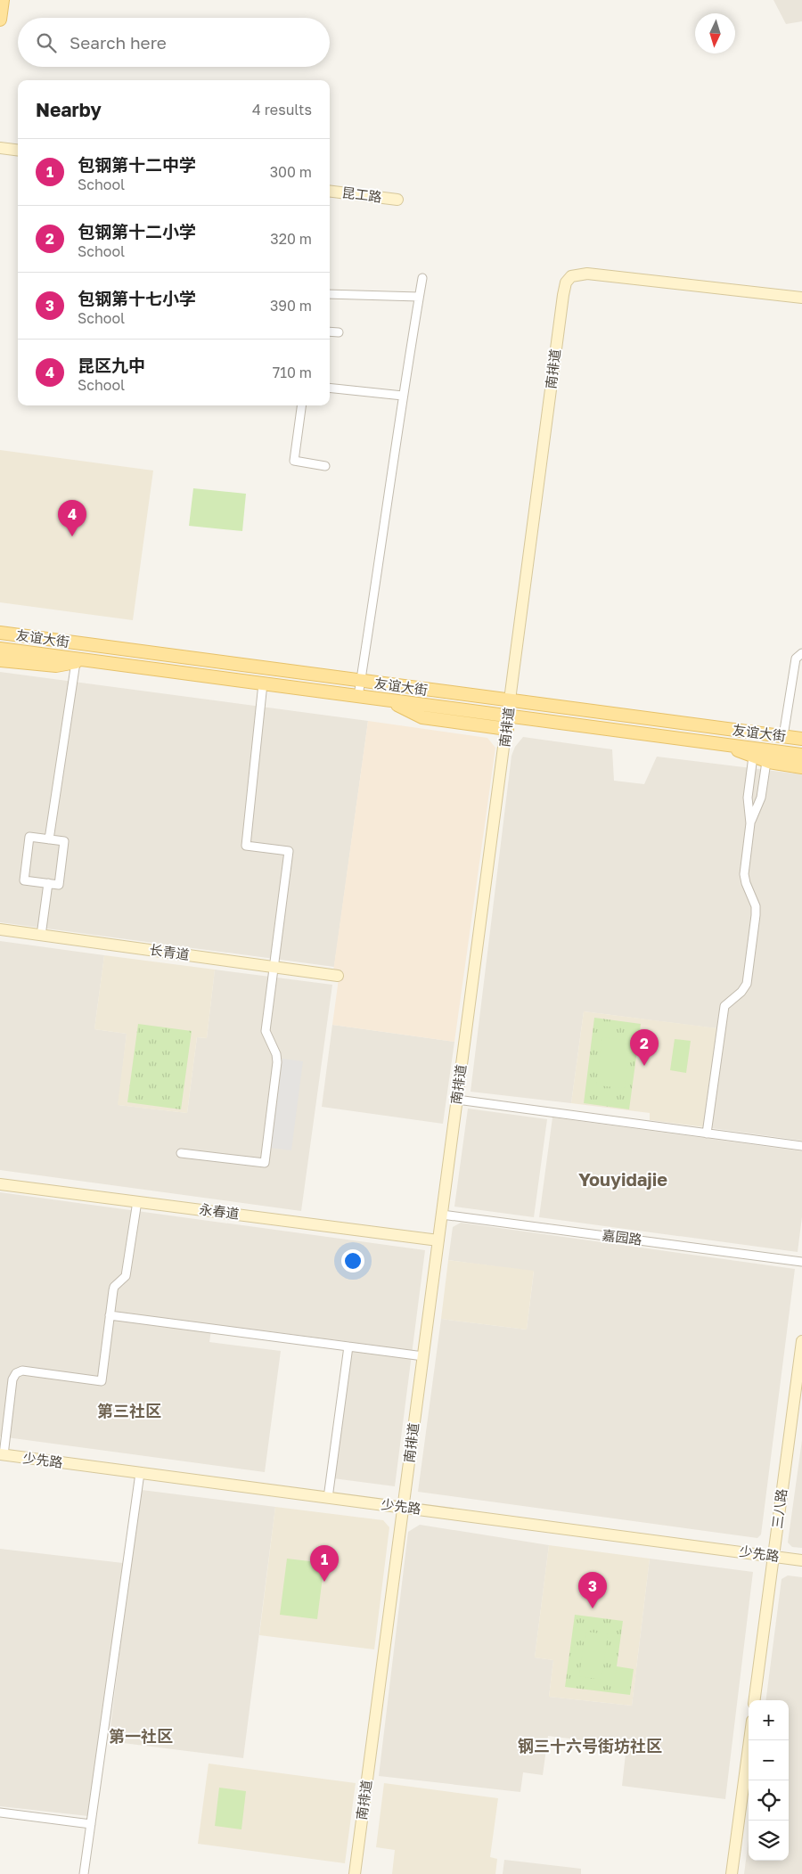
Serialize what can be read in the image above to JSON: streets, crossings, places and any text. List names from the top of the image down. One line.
{"streets":{"main road":["友谊大街"],"street":["昆工路","南排道","长青道","永春道","嘉园路","少先路","三八路"]},"crossings":[["南排道","友谊大街"],["南排道","永春道"],["南排道","嘉园路"],["南排道","少先路"],["少先路","三八路"]],"districts":["Youyidajie","第三社区","第一社区","钢三十六号街坊社区"],"north":"bottom","page":{"search":"Search here","heading":["Nearby","4 results"],"list":[{"mark":"1","name":"包钢第十二中学","note":"School","value":"300 m"},{"mark":"2","name":"包钢第十二小学","note":"School","value":"320 m"},{"mark":"3","name":"包钢第十七小学","note":"School","value":"390 m"},{"mark":"4","name":"昆区九中","note":"School","value":"710 m"}],"pins":["4","2","1","3"],"map_buttons":["+","−"]}}
